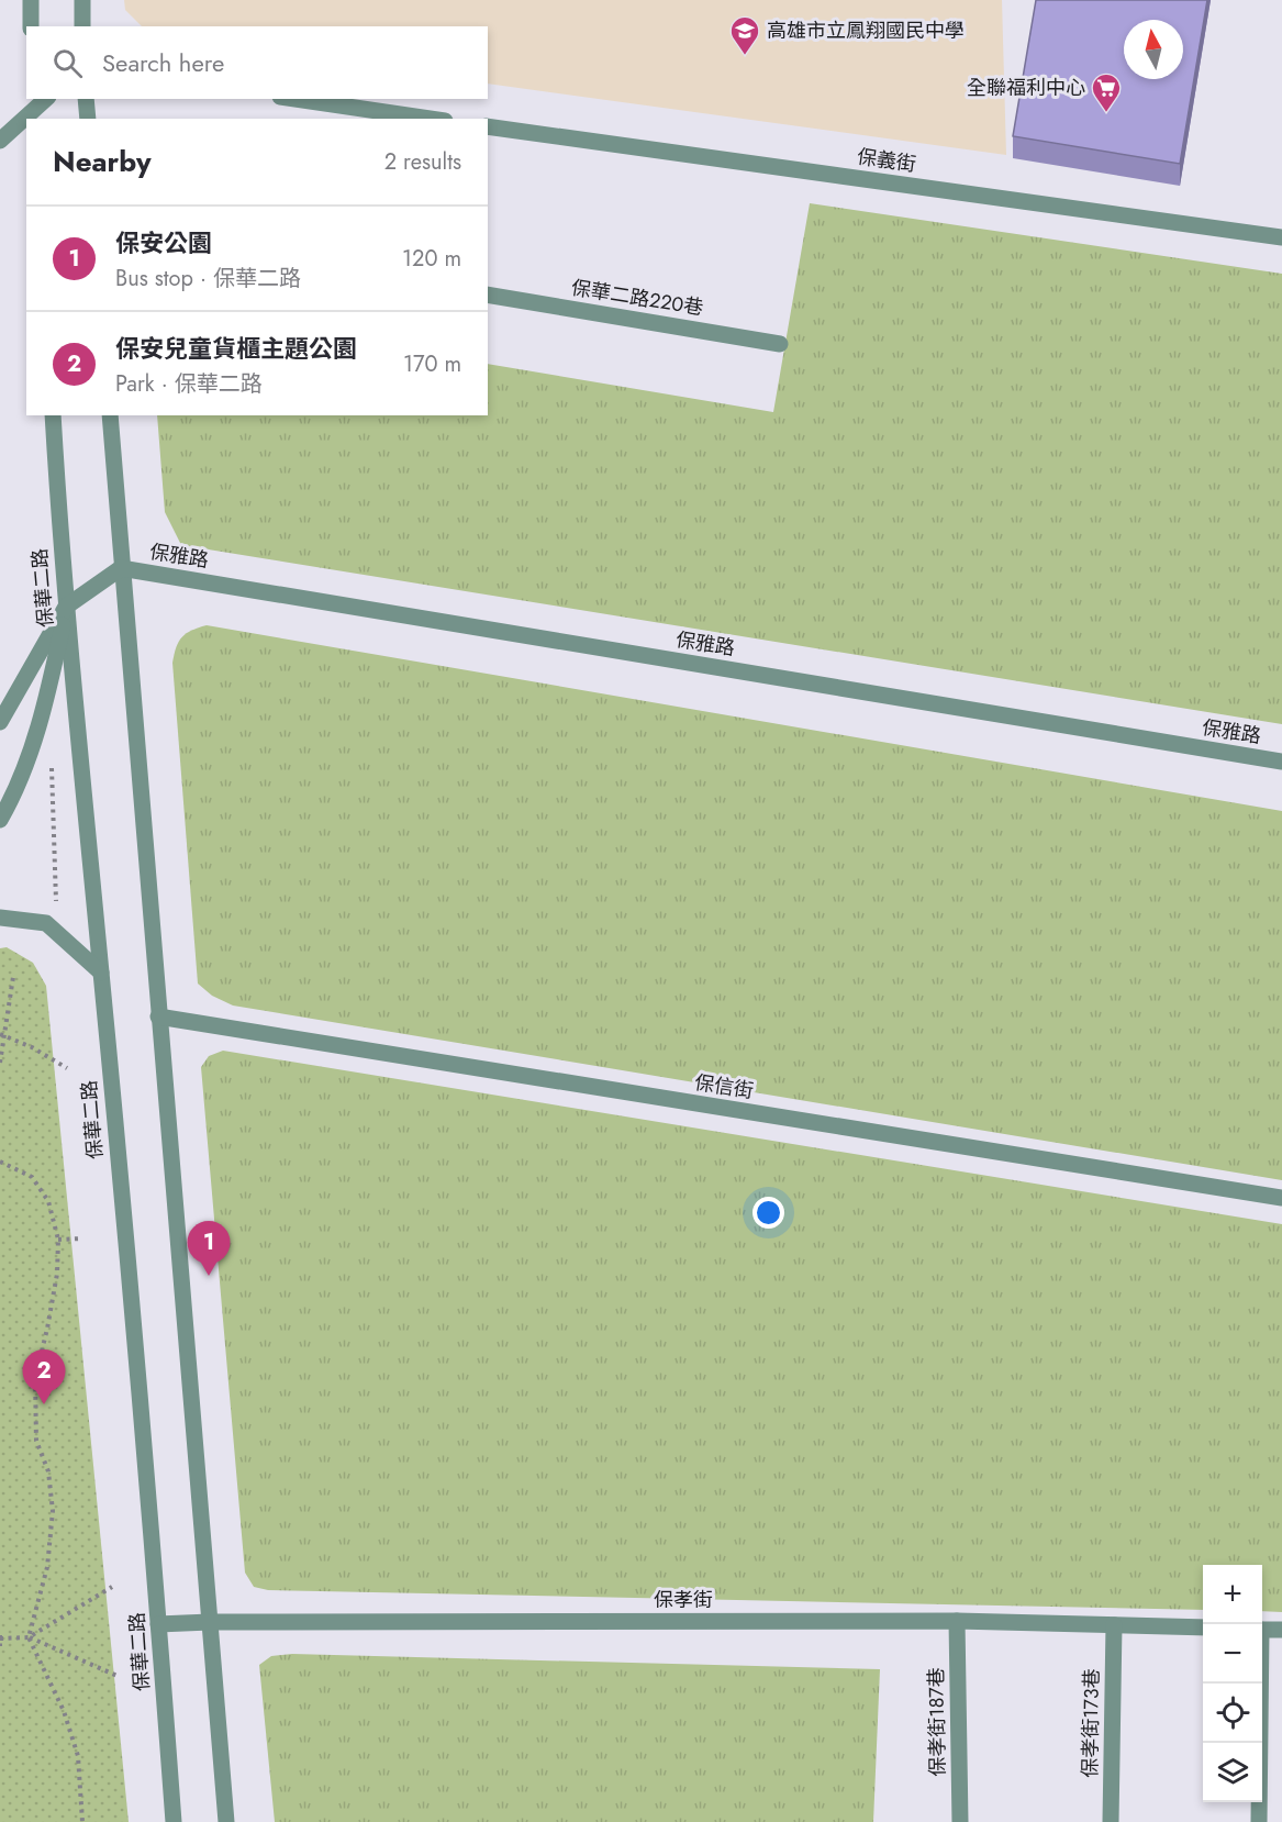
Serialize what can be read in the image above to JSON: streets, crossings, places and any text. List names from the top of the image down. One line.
{"streets":{"street":["保義街","保華二路220巷","保雅路","保華二路","保信街","保孝街","保孝街187巷","保孝街173巷"]},"crossings":[["保華二路","保孝街"],["保孝街","保孝街187巷"],["保孝街","保孝街173巷"]],"places":{"school or university":["高雄市立鳳翔國民中學"],"supermarket":["全聯福利中心"]},"north":"top","page":{"search":"Search here","heading":["Nearby","2 results"],"list":[{"mark":"1","name":"保安公園","note":"Bus stop · 保華二路","value":"120 m"},{"mark":"2","name":"保安兒童貨櫃主題公園","note":"Park · 保華二路","value":"170 m"}],"pins":["1","2"],"map_buttons":["+","−"]}}
